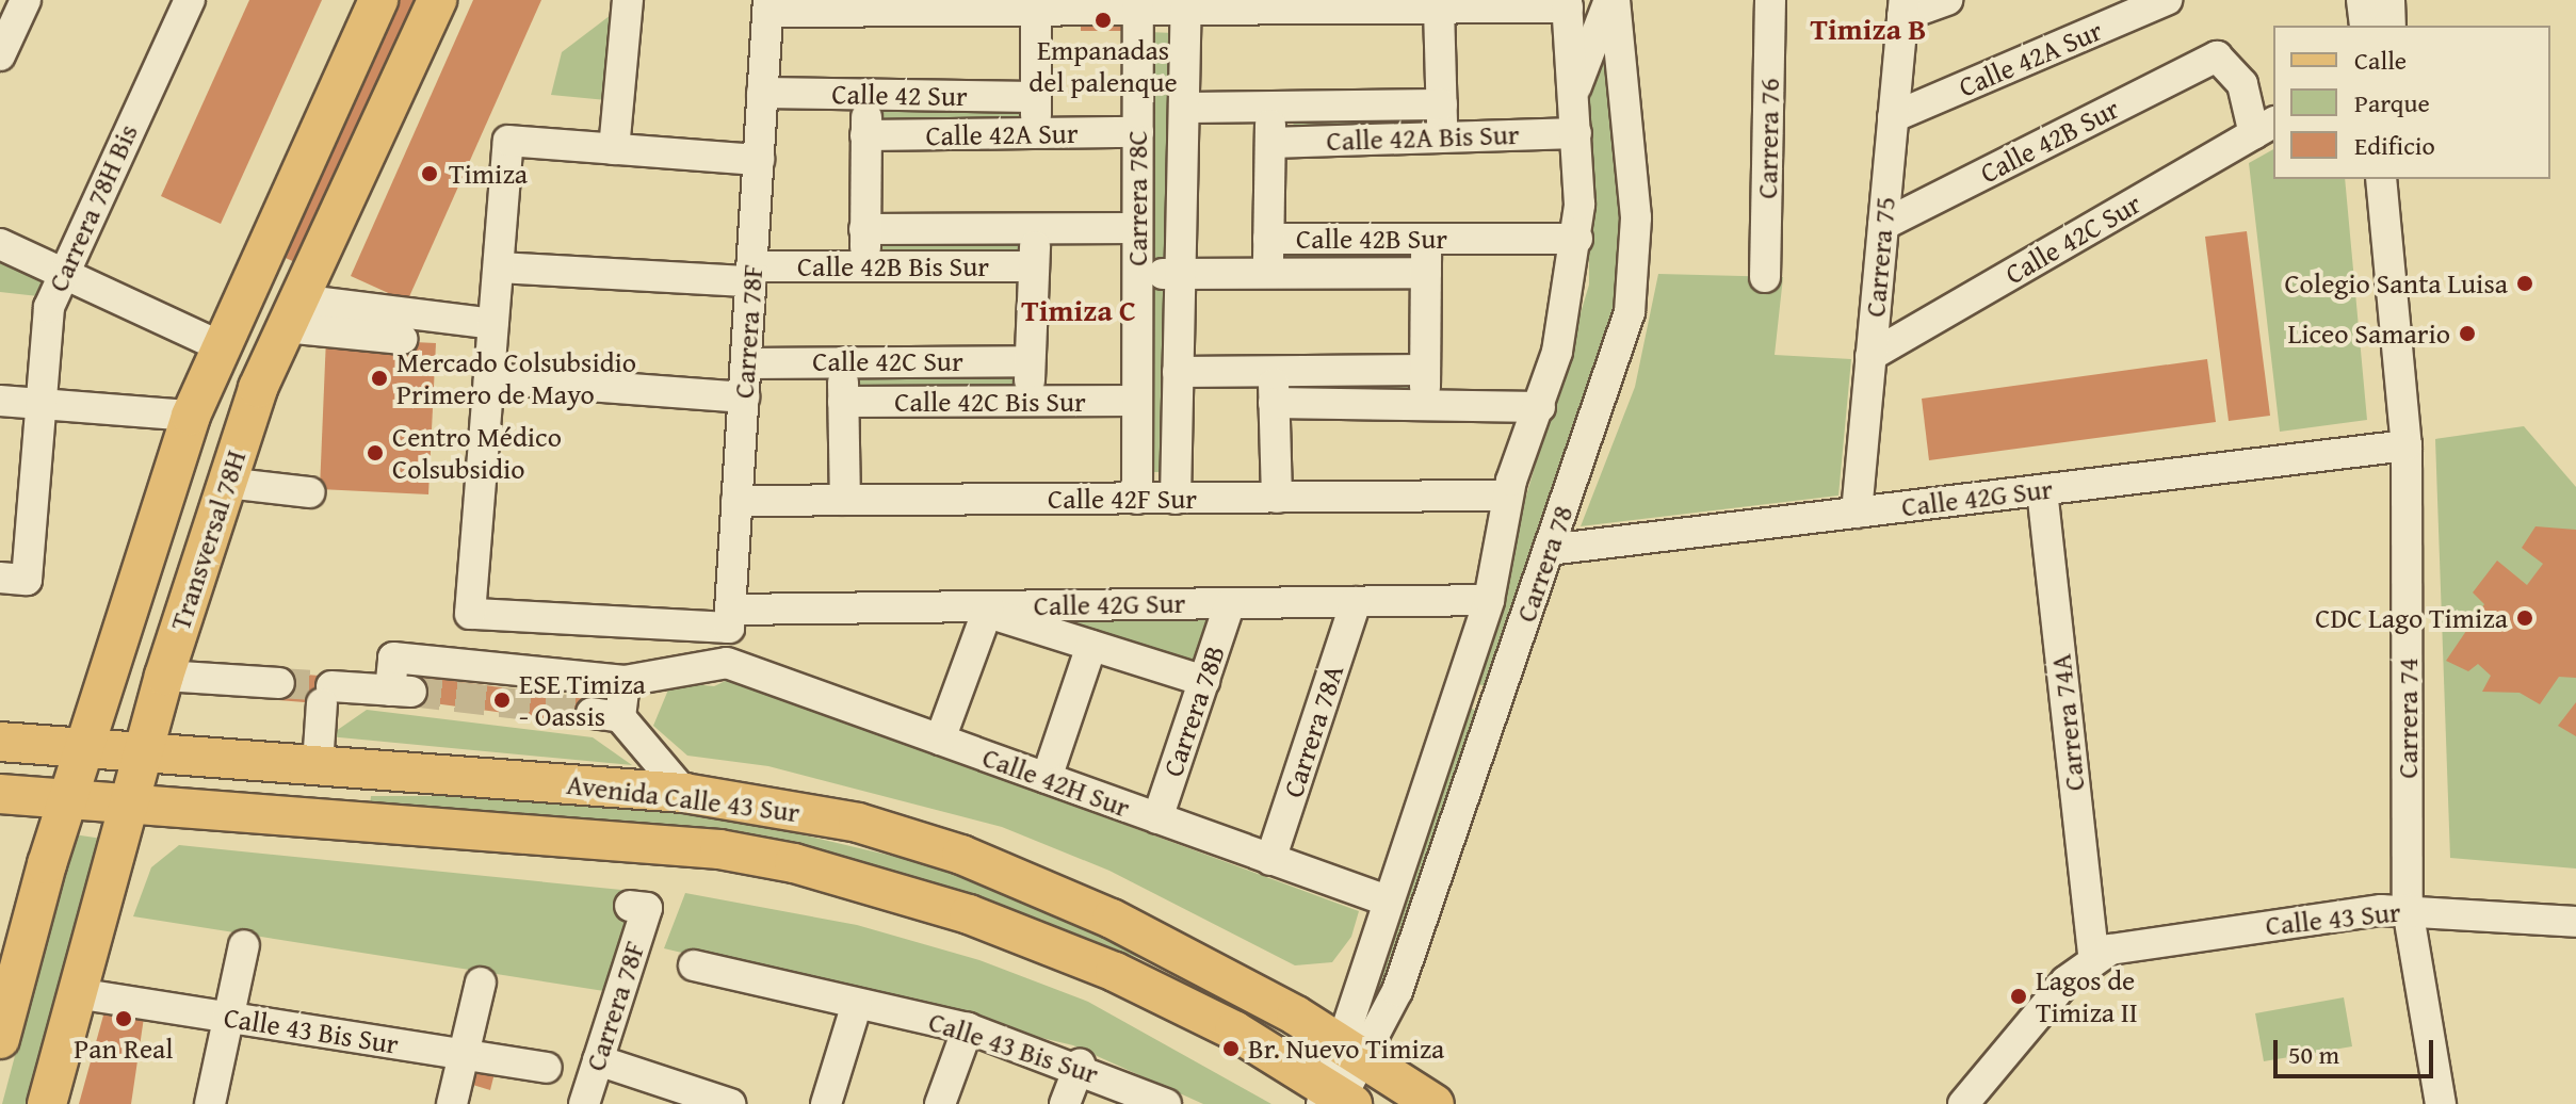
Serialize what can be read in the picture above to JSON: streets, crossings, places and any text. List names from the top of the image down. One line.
{"streets":{"main road":["Transversal 78H","Avenida Calle 43 Sur"],"street":["Calle 42A Sur","Calle 42 Sur","Calle 42A Bis Sur","Carrera 76","Calle 42B Sur","Carrera 78C","Carrera 78H Bis","Calle 42C Sur","Carrera 75","Calle 42B Bis Sur","Carrera 78F","Calle 42C Bis Sur","Calle 42G Sur","Calle 42F Sur","Carrera 78","Carrera 78B","Carrera 74","Carrera 74A","Carrera 78A","Calle 42H Sur","Calle 43 Sur","Calle 43 Bis Sur"]},"crossings":[["Calle 42A Sur","Carrera 78C"],["Calle 42A Sur","Carrera 75"],["Calle 42 Sur","Carrera 78F"],["Calle 42A Bis Sur","Carrera 78"],["Calle 42B Sur","Calle 42C Sur"],["Calle 42B Sur","Carrera 75"],["Calle 42B Sur","Carrera 78"],["Carrera 78C","Calle 42C Bis Sur"],["Carrera 78C","Calle 42F Sur"],["Calle 42C Sur","Carrera 75"],["Calle 42C Sur","Carrera 78F"],["Carrera 75","Calle 42G Sur"],["Calle 42B Bis Sur","Carrera 78F"],["Carrera 78F","Calle 42G Sur"],["Carrera 78F","Calle 42F Sur"],["Carrera 78F","Calle 42H Sur"],["Calle 42G Sur","Carrera 78"],["Calle 42G Sur","Carrera 78B"],["Calle 42G Sur","Carrera 74"],["Calle 42G Sur","Carrera 74A"],["Calle 42G Sur","Carrera 78A"],["Calle 42F Sur","Carrera 78"],["Transversal 78H","Avenida Calle 43 Sur"],["Transversal 78H","Calle 43 Bis Sur"],["Carrera 78","Calle 42H Sur"],["Carrera 78","Avenida Calle 43 Sur"],["Carrera 78B","Calle 42H Sur"],["Carrera 74","Calle 43 Sur"],["Carrera 74A","Calle 43 Sur"],["Carrera 78A","Calle 42H Sur"]],"districts":["Timiza B","Timiza C"],"places":["Empanadas del palenque","Timiza","Colegio Santa Luisa","Liceo Samario","Mercado Colsubsidio Primero de Mayo","Centro Médico Colsubsidio","CDC Lago Timiza","ESE Timiza - Oassis","Lagos de Timiza II","Pan Real","Br. Nuevo Timiza"],"legend":["Calle","Parque","Edificio"],"scale_bar":"50 m"}
